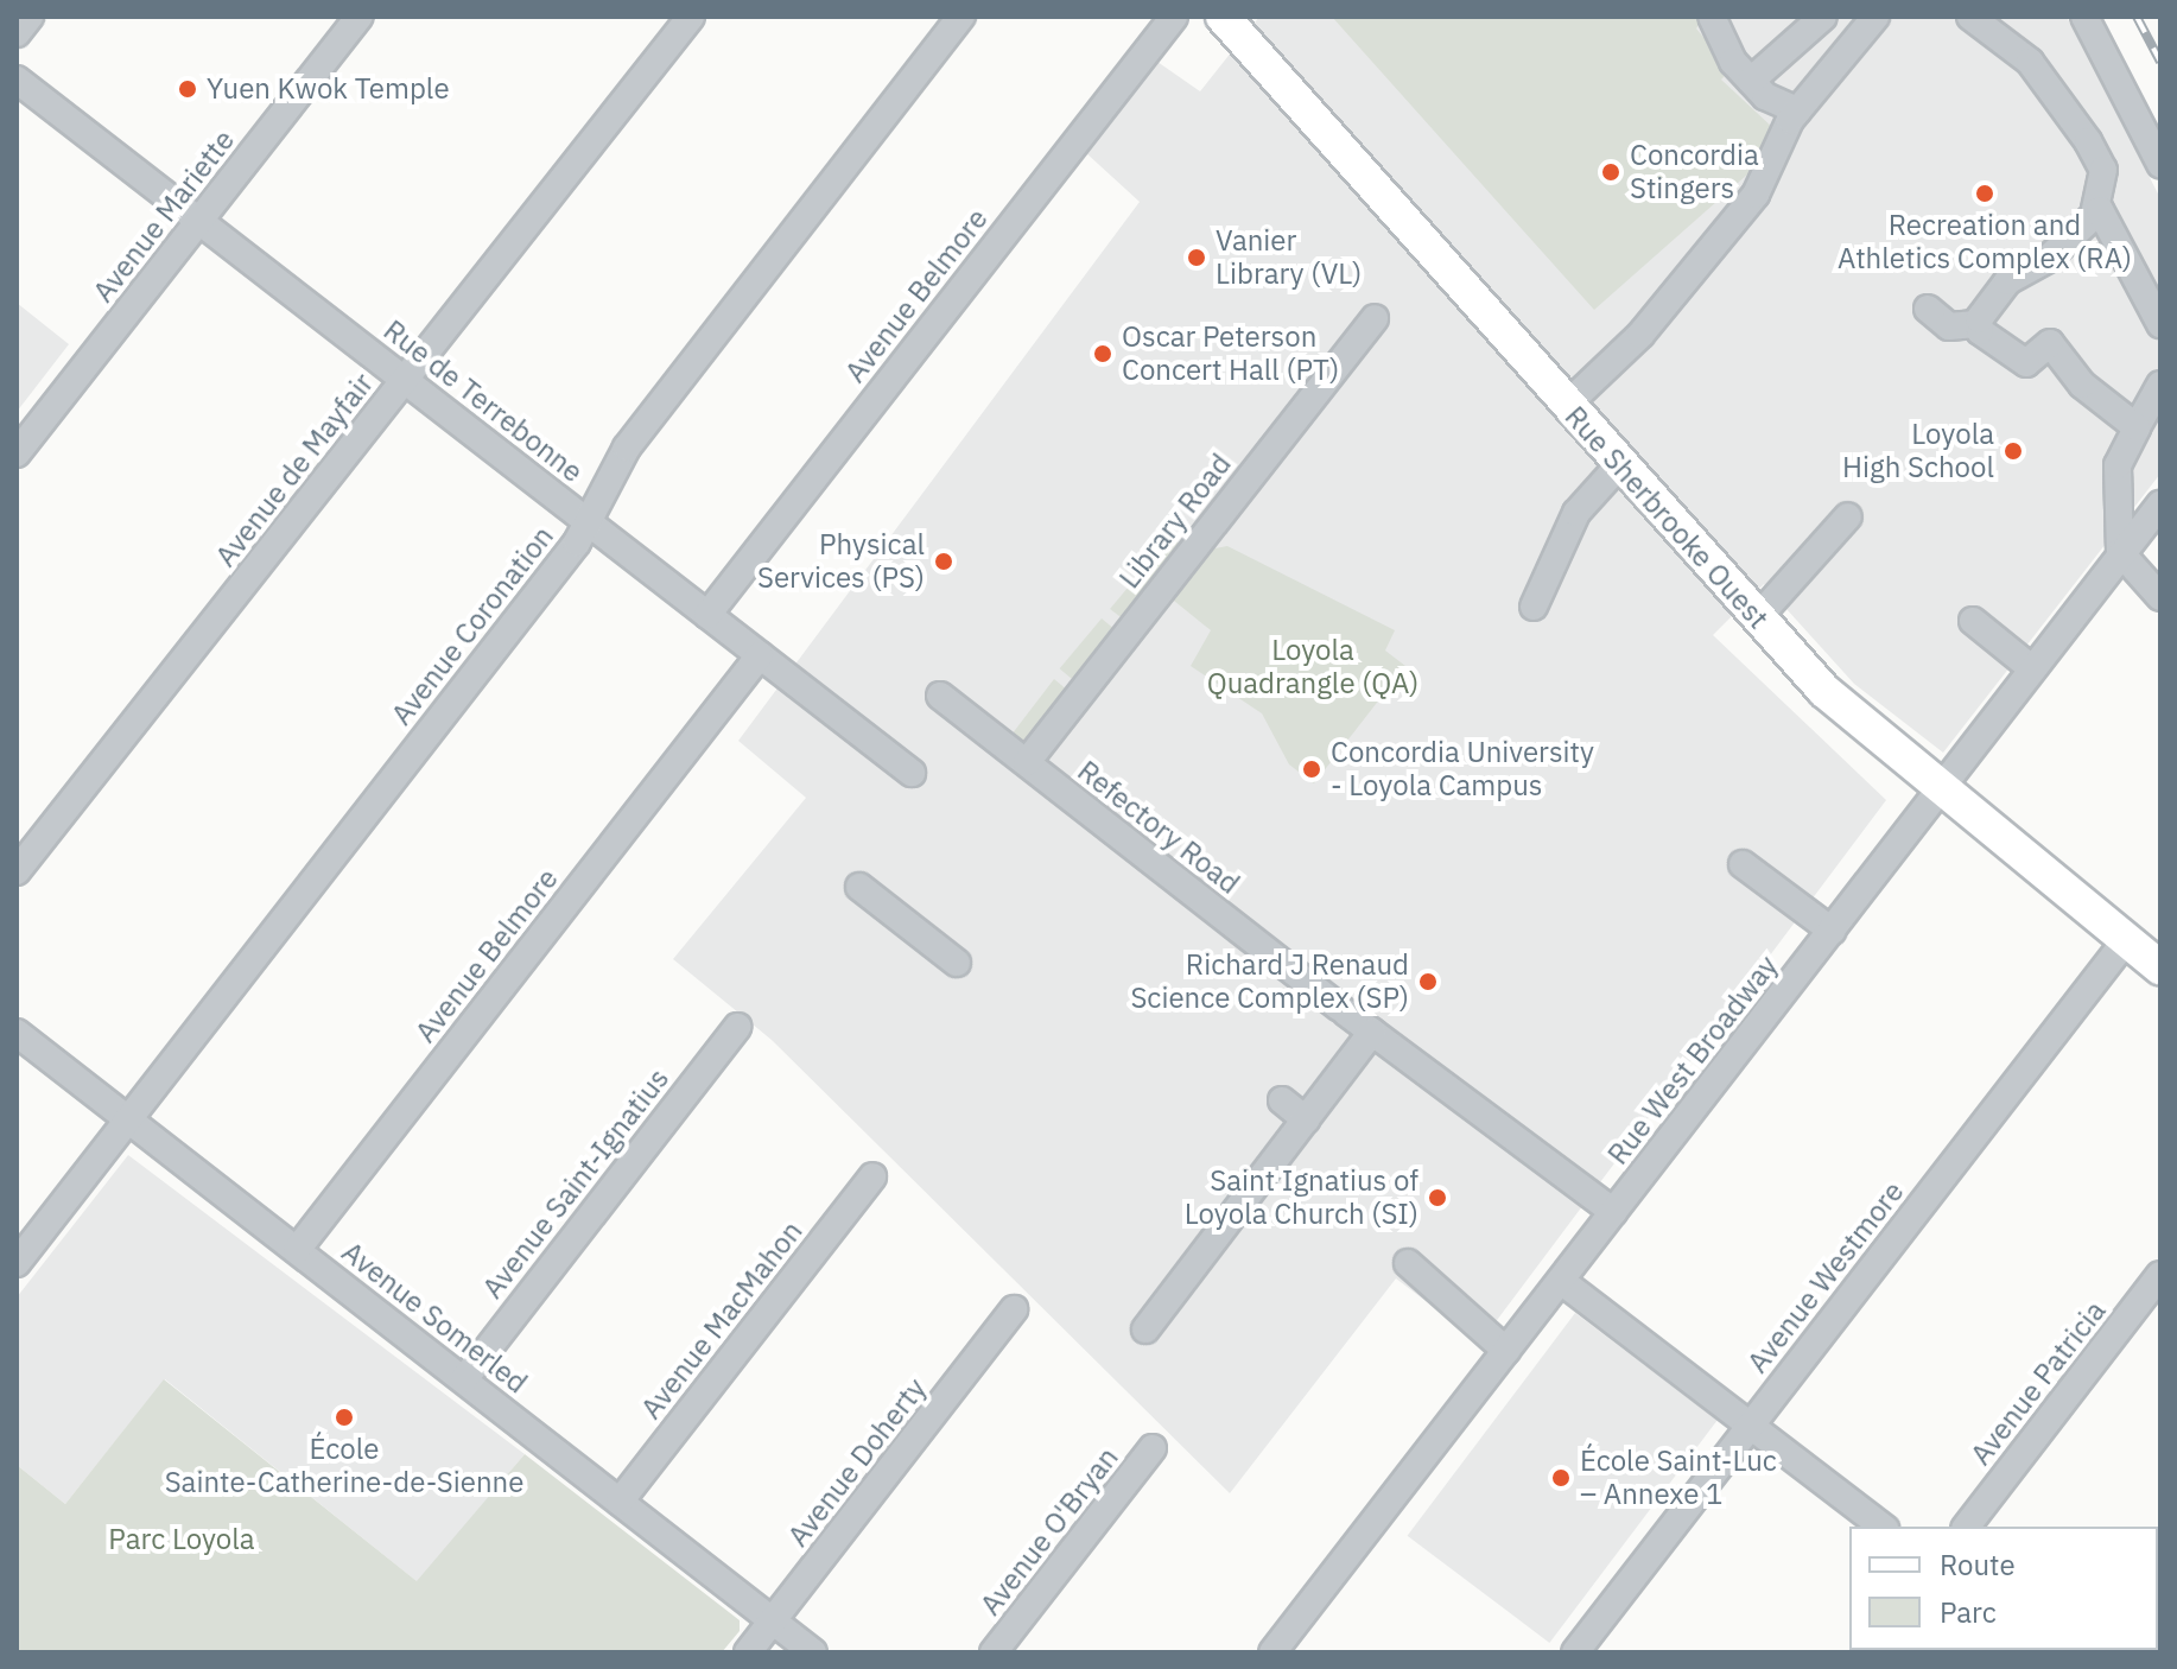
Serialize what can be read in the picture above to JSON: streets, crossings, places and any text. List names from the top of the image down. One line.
{"streets":{"main road":["Rue Sherbrooke Ouest"],"street":["Avenue Mariette","Avenue Belmore","Rue de Terrebonne","Avenue de Mayfair","Library Road","Avenue Coronation","Refectory Road","Rue West Broadway","Avenue Saint-Ignatius","Avenue Westmore","Avenue Somerled","Avenue MacMahon","Avenue Patricia","Avenue Doherty","Avenue O'Bryan"]},"crossings":[["Avenue Mariette","Rue de Terrebonne"],["Avenue Belmore","Rue de Terrebonne"],["Avenue Belmore","Avenue Somerled"],["Rue de Terrebonne","Avenue de Mayfair"],["Rue de Terrebonne","Avenue Coronation"],["Rue Sherbrooke Ouest","Rue West Broadway"],["Rue Sherbrooke Ouest","Avenue Westmore"],["Library Road","Refectory Road"],["Avenue Coronation","Avenue Somerled"],["Refectory Road","Rue West Broadway"],["Avenue Saint-Ignatius","Avenue Somerled"],["Avenue Somerled","Avenue MacMahon"],["Avenue Somerled","Avenue Doherty"]],"parks":["Loyola Quadrangle (QA)","Parc Loyola"],"places":["Yuen Kwok Temple","Concordia Stingers","Recreation and Athletics Complex (RA)","Vanier Library (VL)","Oscar Peterson Concert Hall (PT)","Loyola High School","Physical Services (PS)","Concordia University - Loyola Campus","Richard J Renaud Science Complex (SP)","Saint Ignatius of Loyola Church (SI)","École Sainte-Catherine-de-Sienne","École Saint-Luc – Annexe 1"],"legend":["Route","Parc"]}
